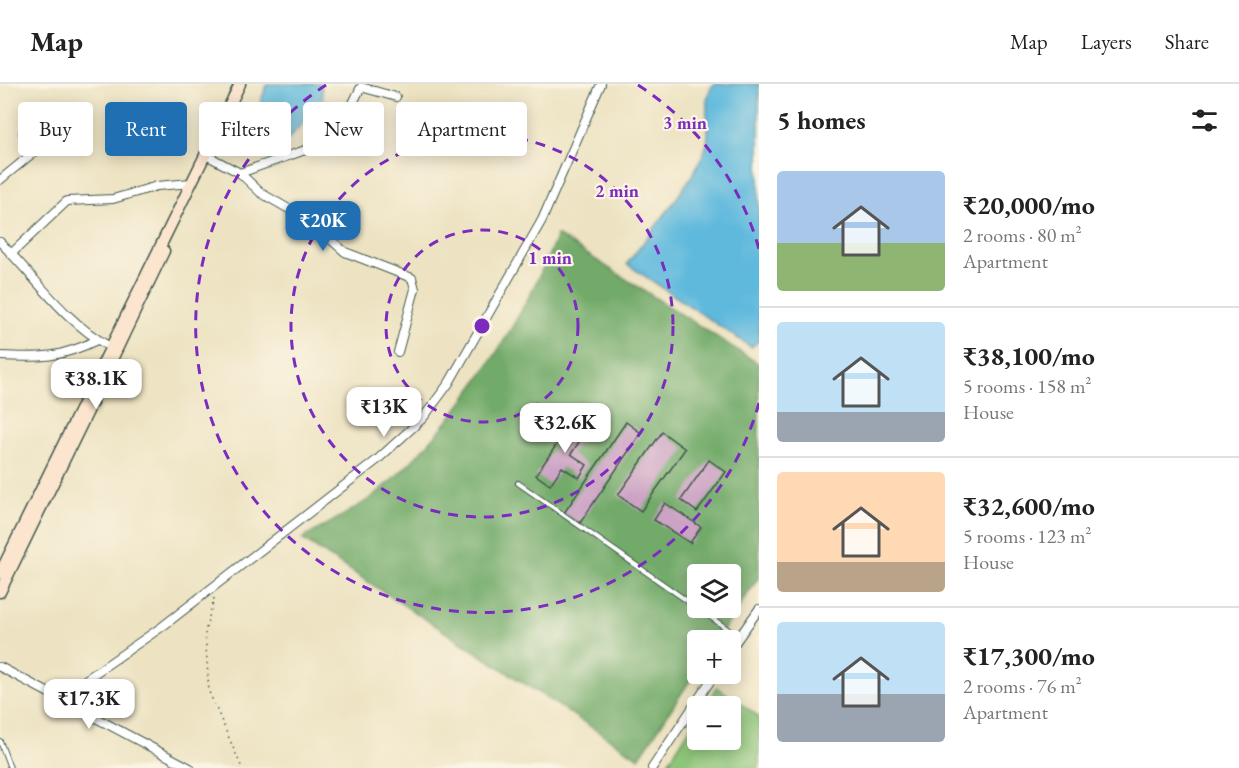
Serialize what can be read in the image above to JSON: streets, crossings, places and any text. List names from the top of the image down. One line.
{"page":{"header":"Map","nav":["Map","Layers","Share"],"heading":"5 homes","chip":["Buy","Rent","Filters","New","Apartment"],"list":[{"name":"₹20,000/mo","note":"2 rooms · 80 m² · Apartment"},{"name":"₹38,100/mo","note":"5 rooms · 158 m² · House"},{"name":"₹32,600/mo","note":"5 rooms · 123 m² · House"},{"name":"₹17,300/mo","note":"2 rooms · 76 m² · Apartment"}],"price":["₹20K","₹38.1K","₹13K","₹32.6K","₹17.3K"],"map_buttons":["+","−"]},"rings":["3 min","2 min","1 min"]}
